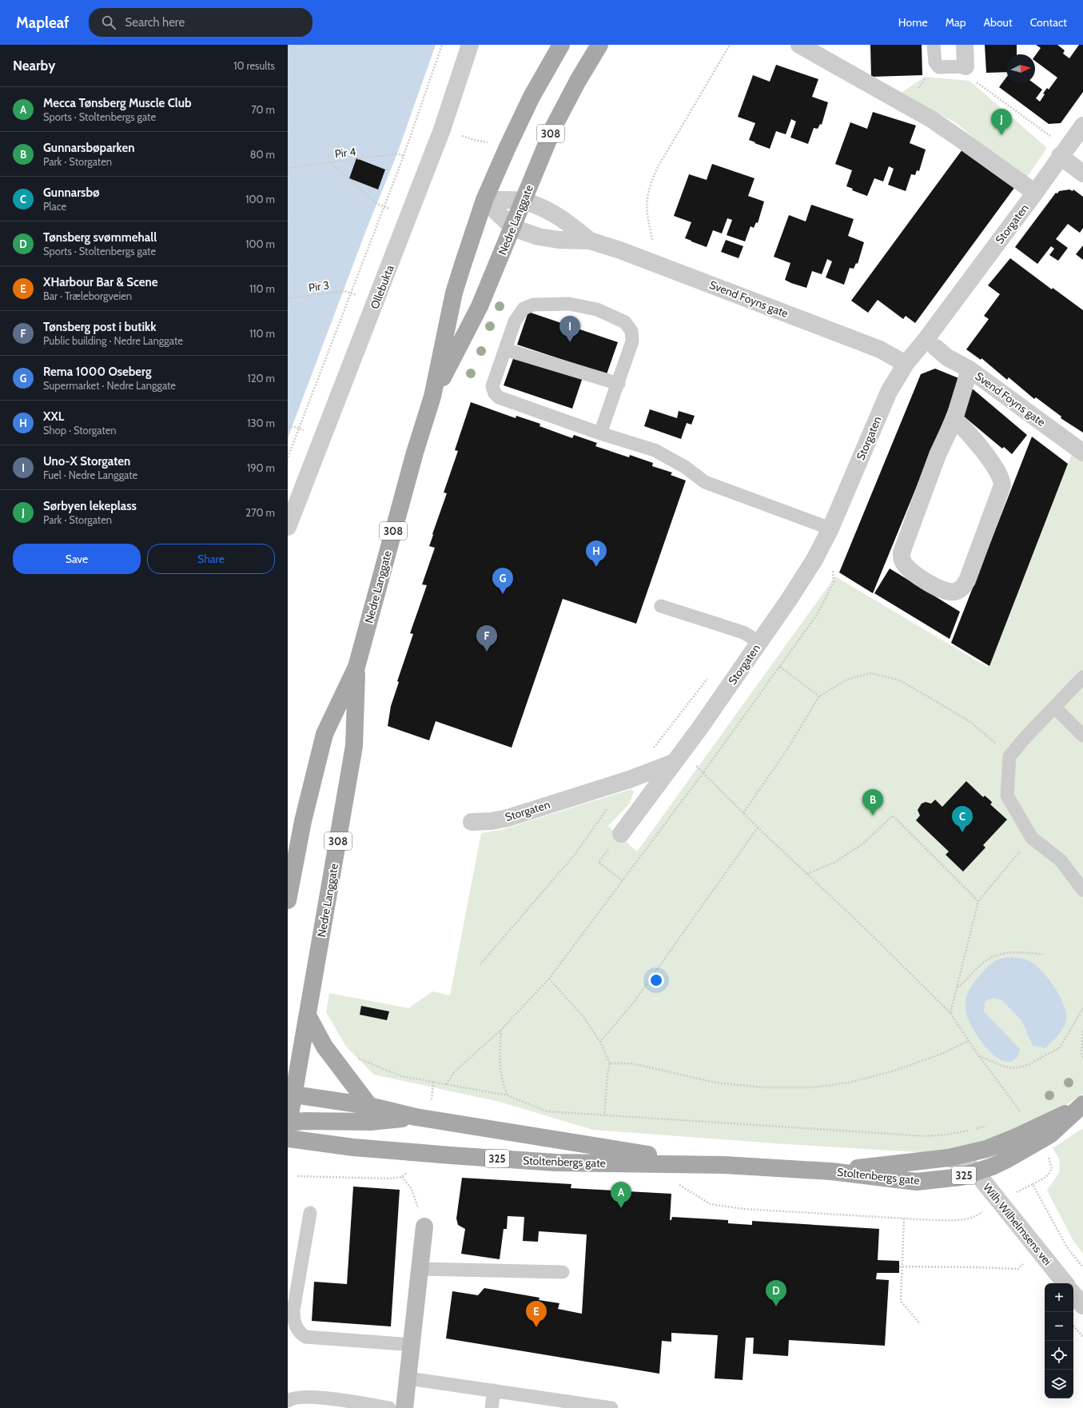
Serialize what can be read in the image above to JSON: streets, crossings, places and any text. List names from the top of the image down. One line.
{"streets":{"main road":["308","Nedre Langgate","325","Stoltenbergs gate"],"street":["Storgaten","Ollebukta","Svend Foyns gate","Wilh Wilhelmsens vei"],"path":["Pir 4","Pir 3"]},"crossings":[["Nedre Langgate","Svend Foyns gate"],["Nedre Langgate","Stoltenbergs gate"],["Storgaten","Svend Foyns gate"],["Stoltenbergs gate","Wilh Wilhelmsens vei"]],"north":"right","page":{"header":"Mapleaf","search":"Search here","nav":["Home","Map","About","Contact"],"heading":["Nearby","10 results"],"list":[{"mark":"A","name":"Mecca Tønsberg Muscle Club","note":"Sports · Stoltenbergs gate","value":"70 m"},{"mark":"B","name":"Gunnarsbøparken","note":"Park · Storgaten","value":"80 m"},{"mark":"C","name":"Gunnarsbø","note":"Place","value":"100 m"},{"mark":"D","name":"Tønsberg svømmehall","note":"Sports · Stoltenbergs gate","value":"100 m"},{"mark":"E","name":"XHarbour Bar & Scene","note":"Bar · Træleborgveien","value":"110 m"},{"mark":"F","name":"Tønsberg post i butikk","note":"Public building · Nedre Langgate","value":"110 m"},{"mark":"G","name":"Rema 1000 Oseberg","note":"Supermarket · Nedre Langgate","value":"120 m"},{"mark":"H","name":"XXL","note":"Shop · Storgaten","value":"130 m"},{"mark":"I","name":"Uno-X Storgaten","note":"Fuel · Nedre Langgate","value":"190 m"},{"mark":"J","name":"Sørbyen lekeplass","note":"Park · Storgaten","value":"270 m"}],"pins":["J","I","H","G","F","B","C","A","D","E"],"buttons":["Save","Share"],"map_buttons":["+","−"]}}
